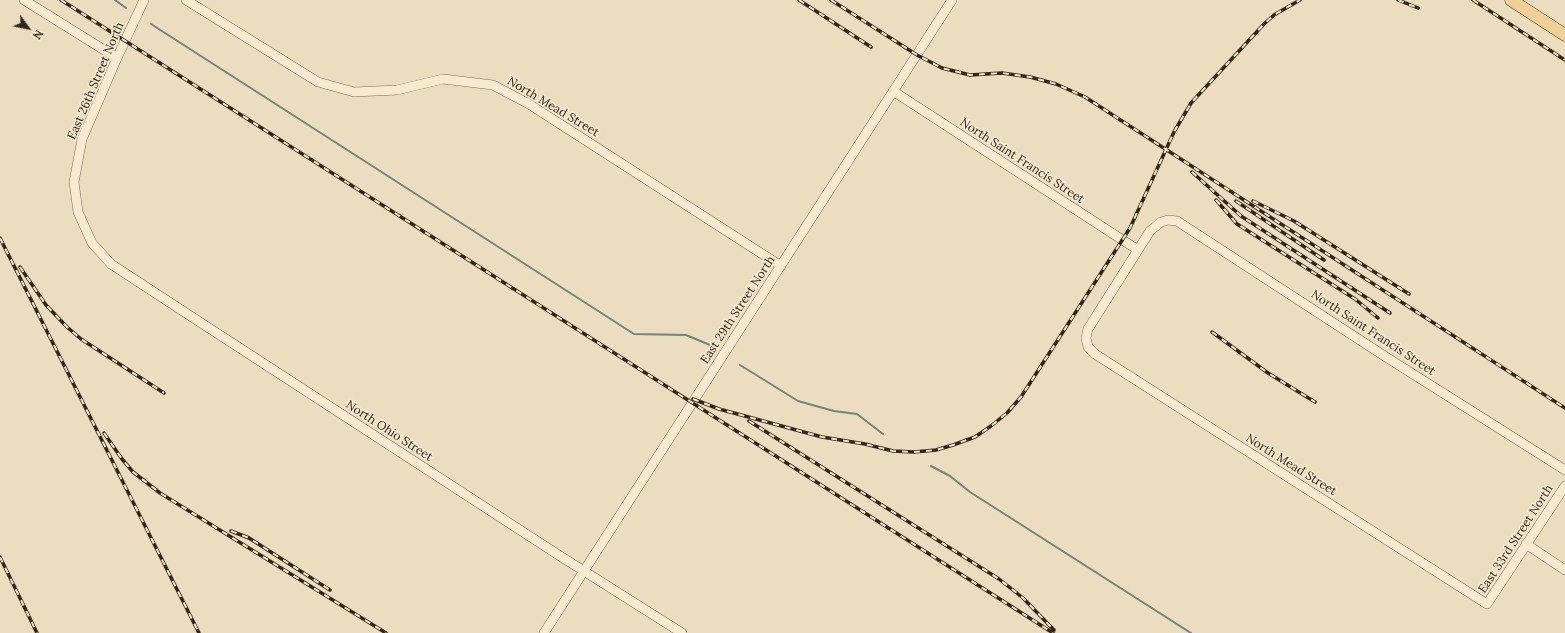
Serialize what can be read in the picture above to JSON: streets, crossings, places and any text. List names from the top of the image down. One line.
{"streets":{"street":["East 26th Street North","North Mead Street","North Saint Francis Street","East 29th Street North","North Ohio Street","East 33rd Street North"]},"crossings":[["East 26th Street North","North Ohio Street"],["North Mead Street","North Saint Francis Street"],["North Mead Street","East 29th Street North"],["North Mead Street","East 33rd Street North"],["North Saint Francis Street","East 29th Street North"],["East 29th Street North","North Ohio Street"]],"north":"bottom right"}
